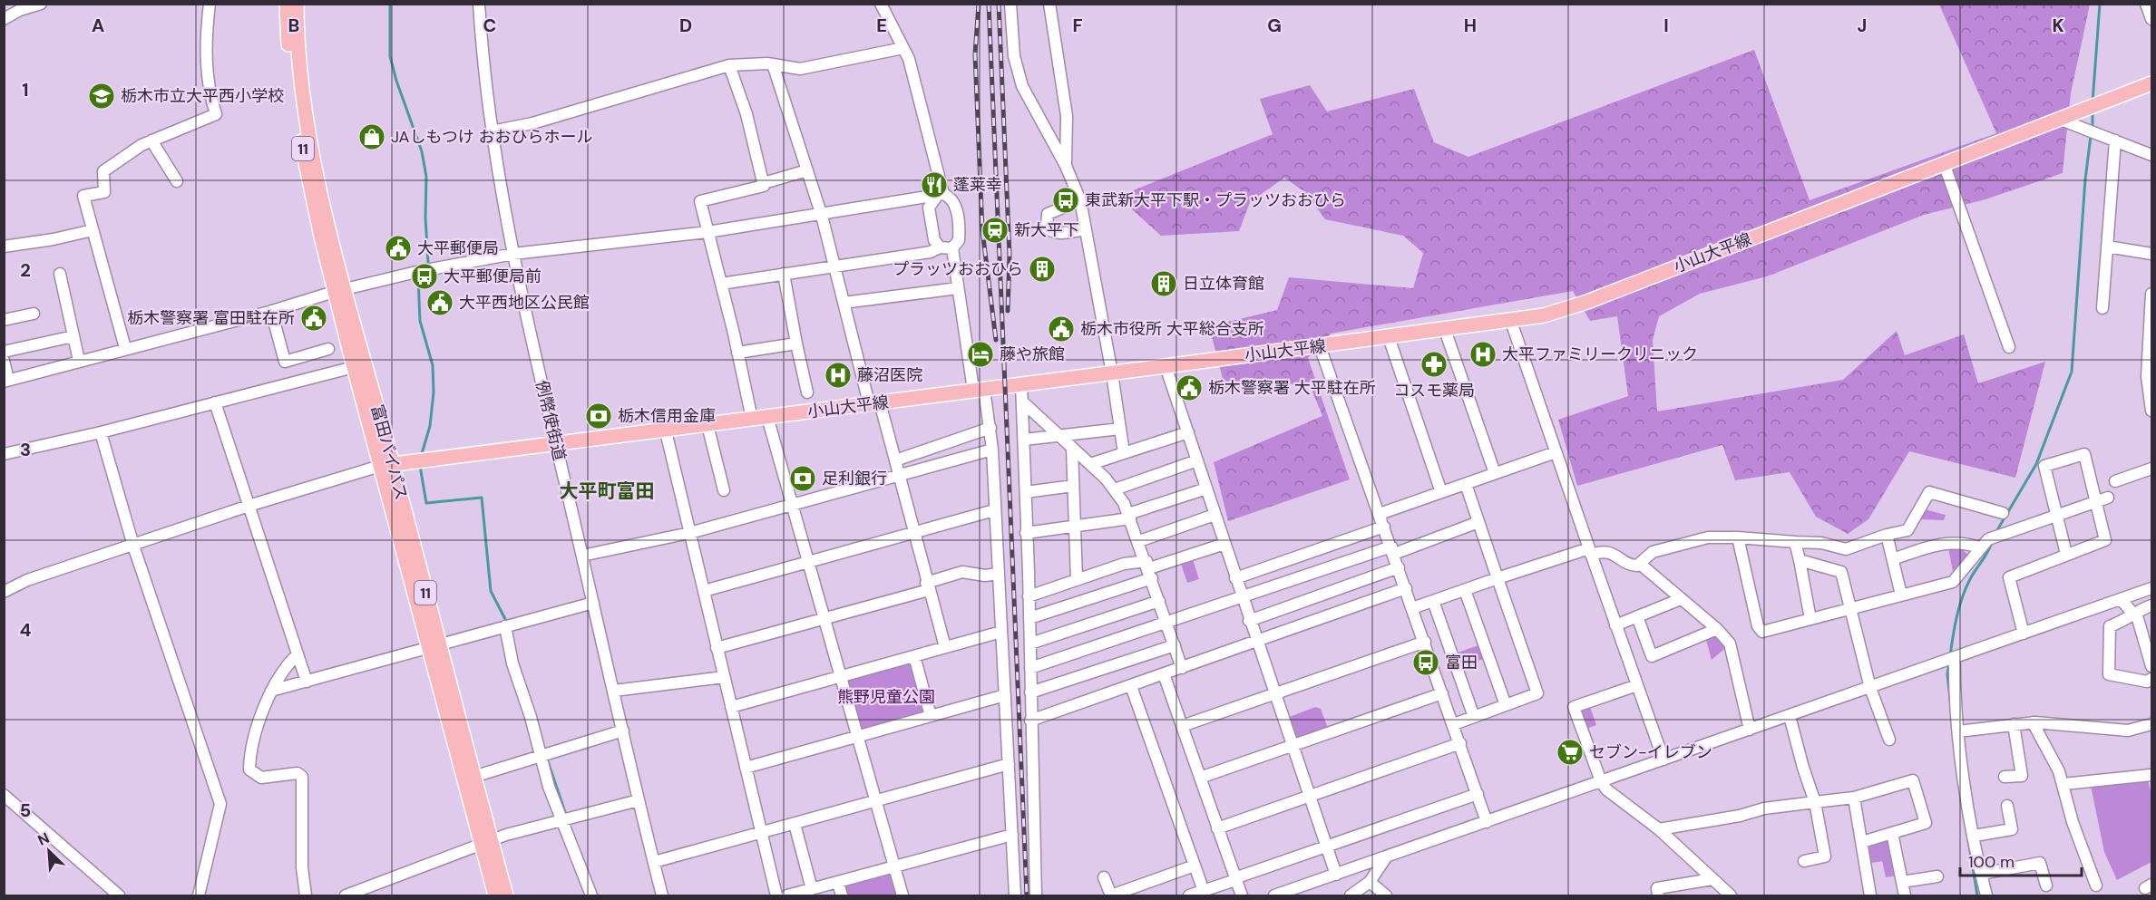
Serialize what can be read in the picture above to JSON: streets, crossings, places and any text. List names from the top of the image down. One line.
{"streets":{"main road":["11","小山大平線","富田バイパス"],"street":["例幣使街道"]},"crossings":[["小山大平線","例幣使街道"],["小山大平線","富田バイパス"]],"districts":["大平町富田"],"parks":["熊野児童公園"],"places":{"school or university":["栃木市立大平西小学校"],"shop":["JAしもつけ おおひらホール"],"restaurant":["蓬莱幸"],"bus stop":["東武新大平下駅・プラッツおおひら","大平郵便局前","富田"],"station":["新大平下"],"public building":["大平郵便局","大平西地区公民館","栃木警察署 富田駐在所","栃木市役所 大平総合支所","栃木警察署 大平駐在所"],"building":["プラッツおおひら","日立体育館"],"hotel":["藤や旅館"],"hospital":["大平ファミリークリニック","藤沼医院"],"pharmacy":["コスモ薬局"],"bank":["栃木信用金庫","足利銀行"],"supermarket":["セブン-イレブン"]},"scale_bar":"100 m","north":"top left","grid":{"columns":["A","B","C","D","E","F","G","H","I","J","K"],"rows":["1","2","3","4","5"]}}
